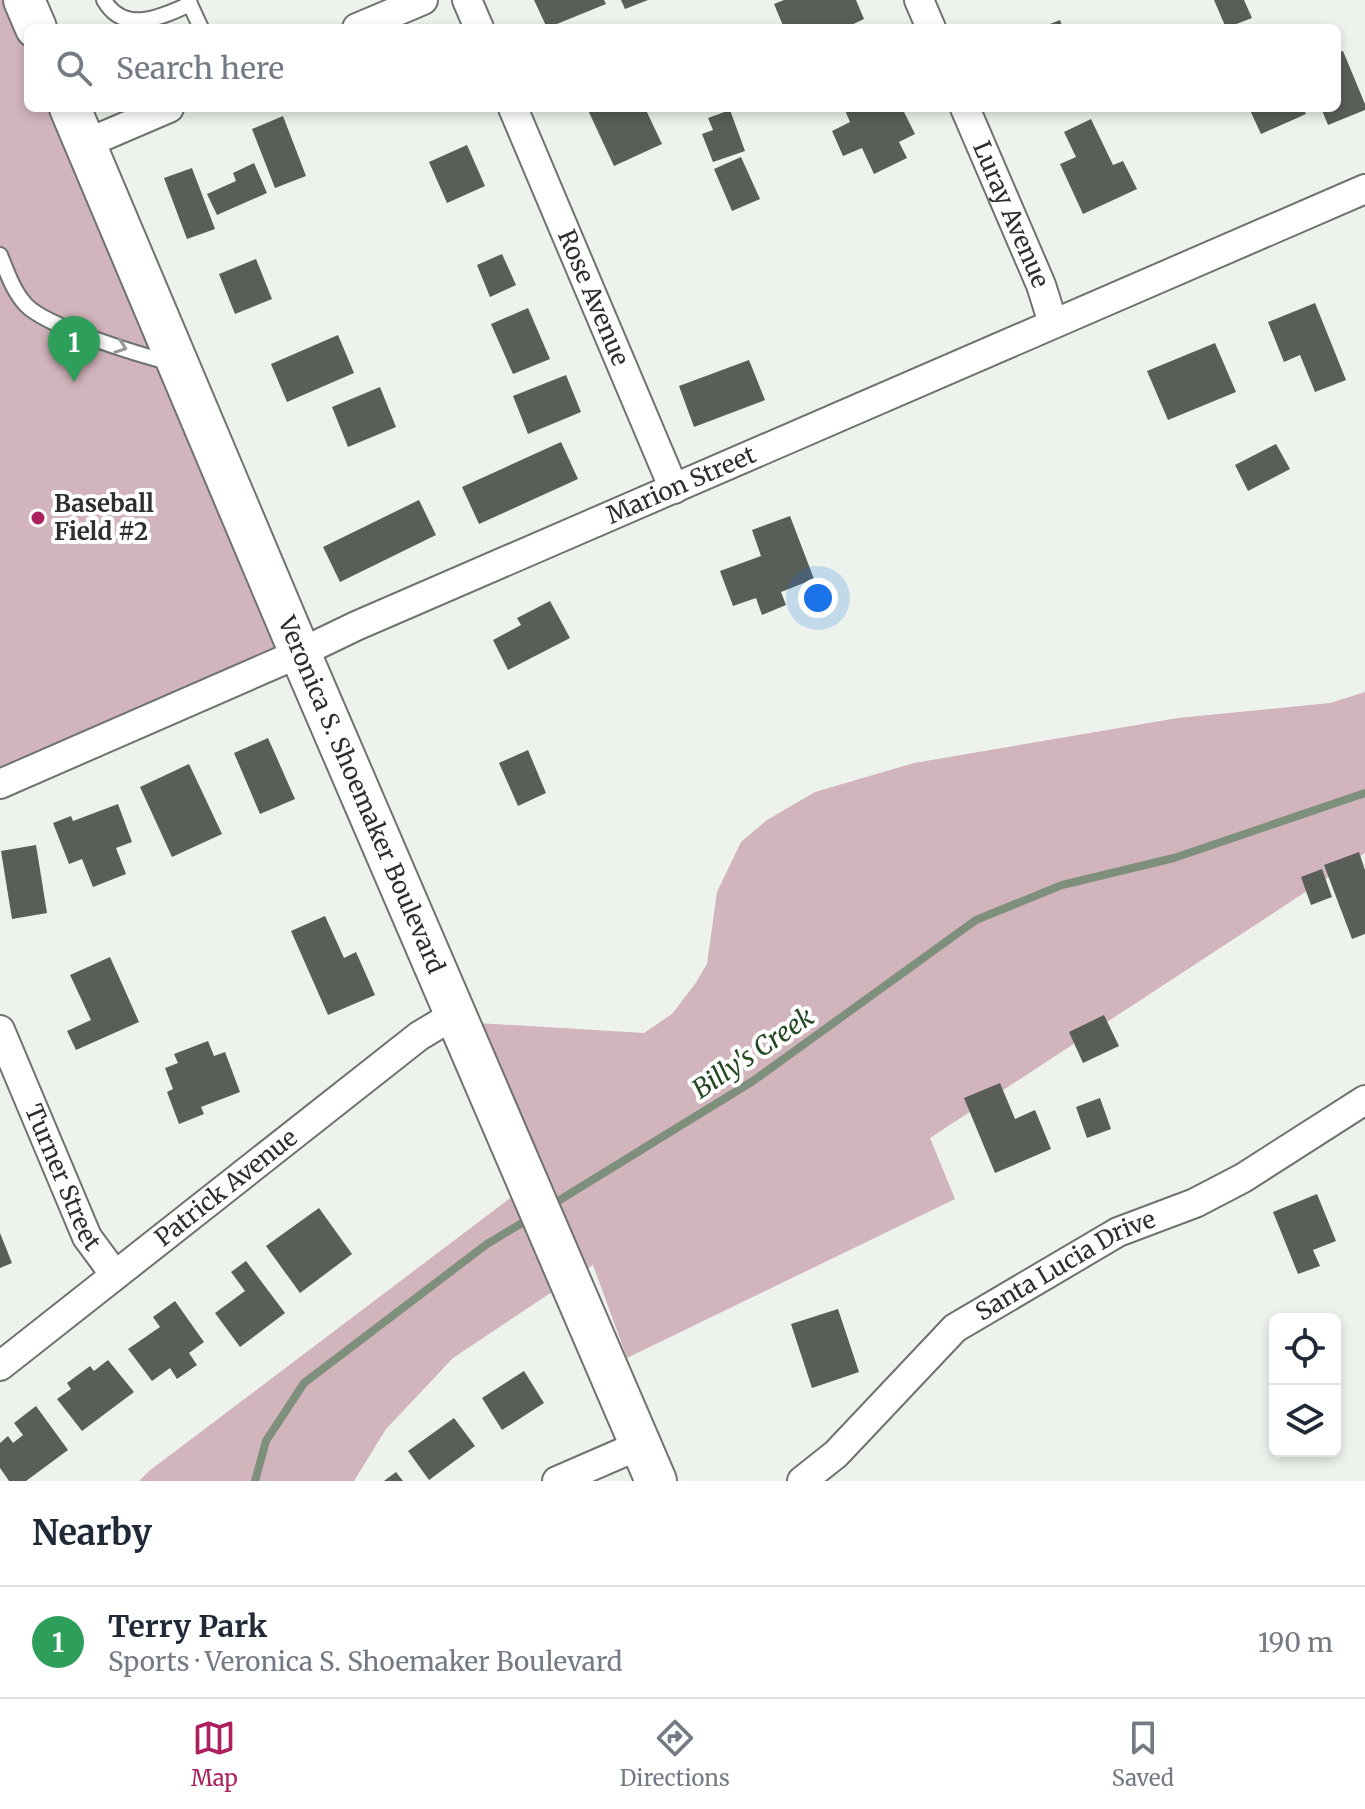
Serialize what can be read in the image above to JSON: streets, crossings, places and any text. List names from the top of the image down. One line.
{"streets":{"street":["Luray Avenue","Rose Avenue","Marion Street","Veronica S. Shoemaker Boulevard","Turner Street","Patrick Avenue","Santa Lucia Drive"]},"crossings":[["Luray Avenue","Marion Street"],["Rose Avenue","Marion Street"],["Marion Street","Veronica S. Shoemaker Boulevard"],["Veronica S. Shoemaker Boulevard","Patrick Avenue"],["Turner Street","Patrick Avenue"]],"water":["Billy's Creek"],"places":["Baseball Field #2"],"page":{"search":"Search here","pins":"1","heading":"Nearby","list":[{"mark":"1","name":"Terry Park","note":"Sports · Veronica S. Shoemaker Boulevard","value":"190 m"}],"nav":["Map","Directions","Saved"]}}
